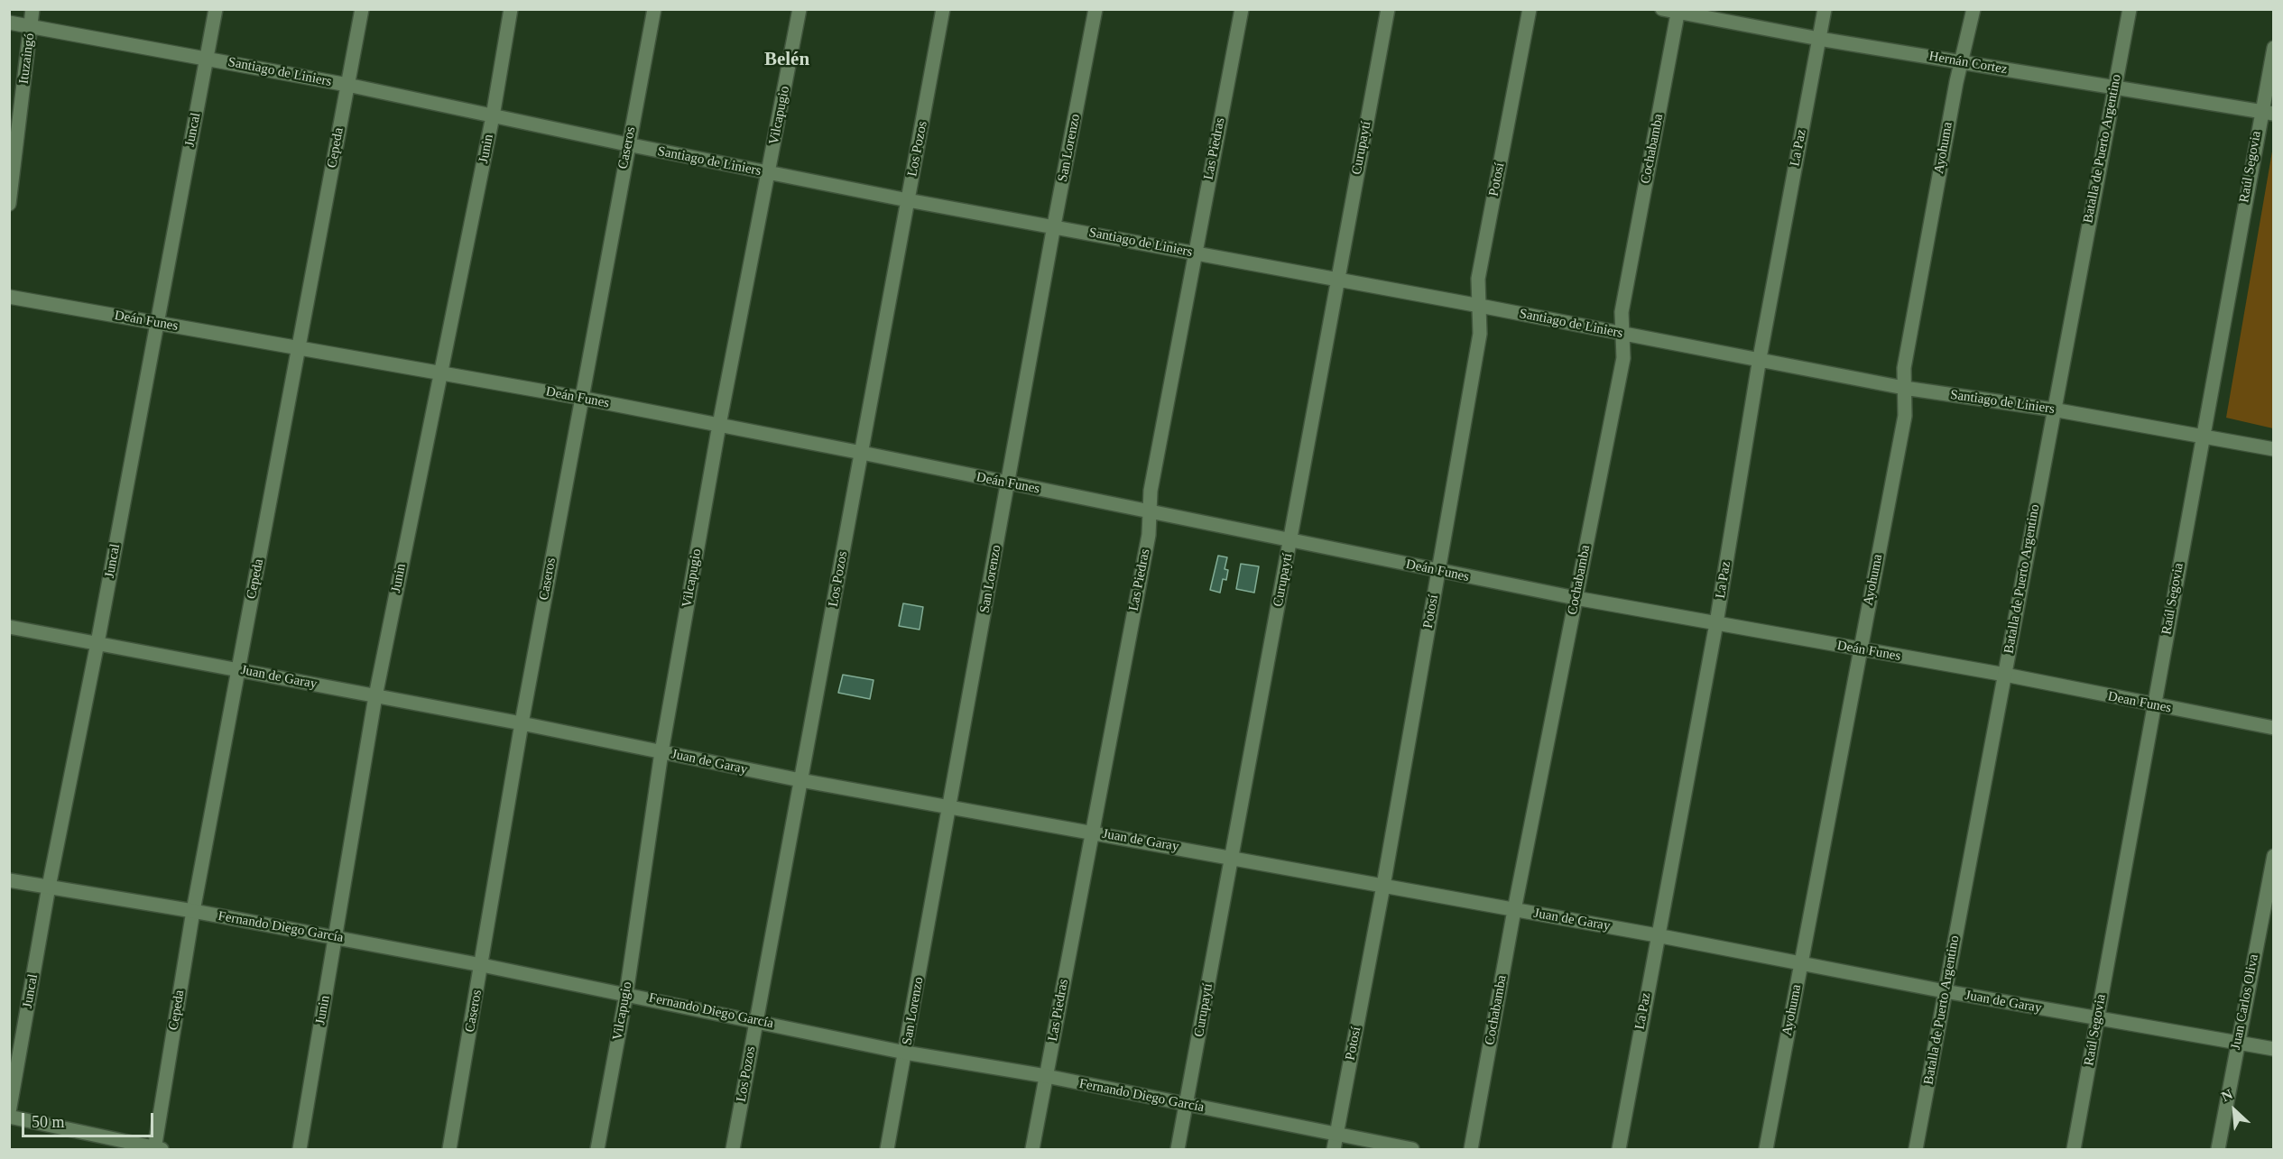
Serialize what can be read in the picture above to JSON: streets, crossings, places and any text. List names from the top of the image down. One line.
{"streets":{"street":["Ituzaingó","Hernán Cortez","Santiago de Liniers","Vilcapugio","Juncal","Cepeda","Caseros","San Lorenzo","Curupaytí","La Paz","Ayohuma","Junin","Los Pozos","Las Piedras","Cochabamba","Batalla de Puerto Argentino","Raúl Segovia","Potosí","Deán Funes","Juan de Garay","Dean Funes","Fernando Diego García","Juan Carlos Oliva"]},"crossings":[["Ituzaingó","Santiago de Liniers"],["Hernán Cortez","La Paz"],["Hernán Cortez","Ayohuma"],["Hernán Cortez","Cochabamba"],["Hernán Cortez","Batalla de Puerto Argentino"],["Hernán Cortez","Raúl Segovia"],["Santiago de Liniers","Vilcapugio"],["Santiago de Liniers","Juncal"],["Santiago de Liniers","Cepeda"],["Santiago de Liniers","Caseros"],["Santiago de Liniers","San Lorenzo"],["Santiago de Liniers","Curupaytí"],["Santiago de Liniers","La Paz"],["Santiago de Liniers","Ayohuma"],["Santiago de Liniers","Junin"],["Santiago de Liniers","Los Pozos"],["Santiago de Liniers","Las Piedras"],["Santiago de Liniers","Cochabamba"],["Santiago de Liniers","Batalla de Puerto Argentino"],["Santiago de Liniers","Raúl Segovia"],["Santiago de Liniers","Potosí"],["Vilcapugio","Deán Funes"],["Vilcapugio","Juan de Garay"],["Vilcapugio","Fernando Diego García"],["Juncal","Deán Funes"],["Juncal","Juan de Garay"],["Juncal","Fernando Diego García"],["Cepeda","Deán Funes"],["Cepeda","Juan de Garay"],["Cepeda","Fernando Diego García"],["Caseros","Deán Funes"],["Caseros","Juan de Garay"],["Caseros","Fernando Diego García"],["San Lorenzo","Deán Funes"],["San Lorenzo","Juan de Garay"],["San Lorenzo","Fernando Diego García"],["Curupaytí","Deán Funes"],["Curupaytí","Juan de Garay"],["Curupaytí","Fernando Diego García"],["La Paz","Deán Funes"],["La Paz","Juan de Garay"],["Ayohuma","Deán Funes"],["Ayohuma","Juan de Garay"],["Junin","Deán Funes"],["Junin","Juan de Garay"],["Junin","Fernando Diego García"],["Los Pozos","Deán Funes"],["Los Pozos","Juan de Garay"],["Los Pozos","Fernando Diego García"],["Las Piedras","Deán Funes"],["Las Piedras","Juan de Garay"],["Las Piedras","Fernando Diego García"],["Cochabamba","Deán Funes"],["Cochabamba","Juan de Garay"],["Batalla de Puerto Argentino","Deán Funes"],["Batalla de Puerto Argentino","Juan de Garay"],["Batalla de Puerto Argentino","Dean Funes"],["Raúl Segovia","Juan de Garay"],["Raúl Segovia","Dean Funes"],["Potosí","Deán Funes"],["Potosí","Juan de Garay"],["Potosí","Fernando Diego García"],["Deán Funes","Dean Funes"],["Juan de Garay","Juan Carlos Oliva"]],"districts":["Belén"],"scale_bar":"50 m","north":"top left"}
